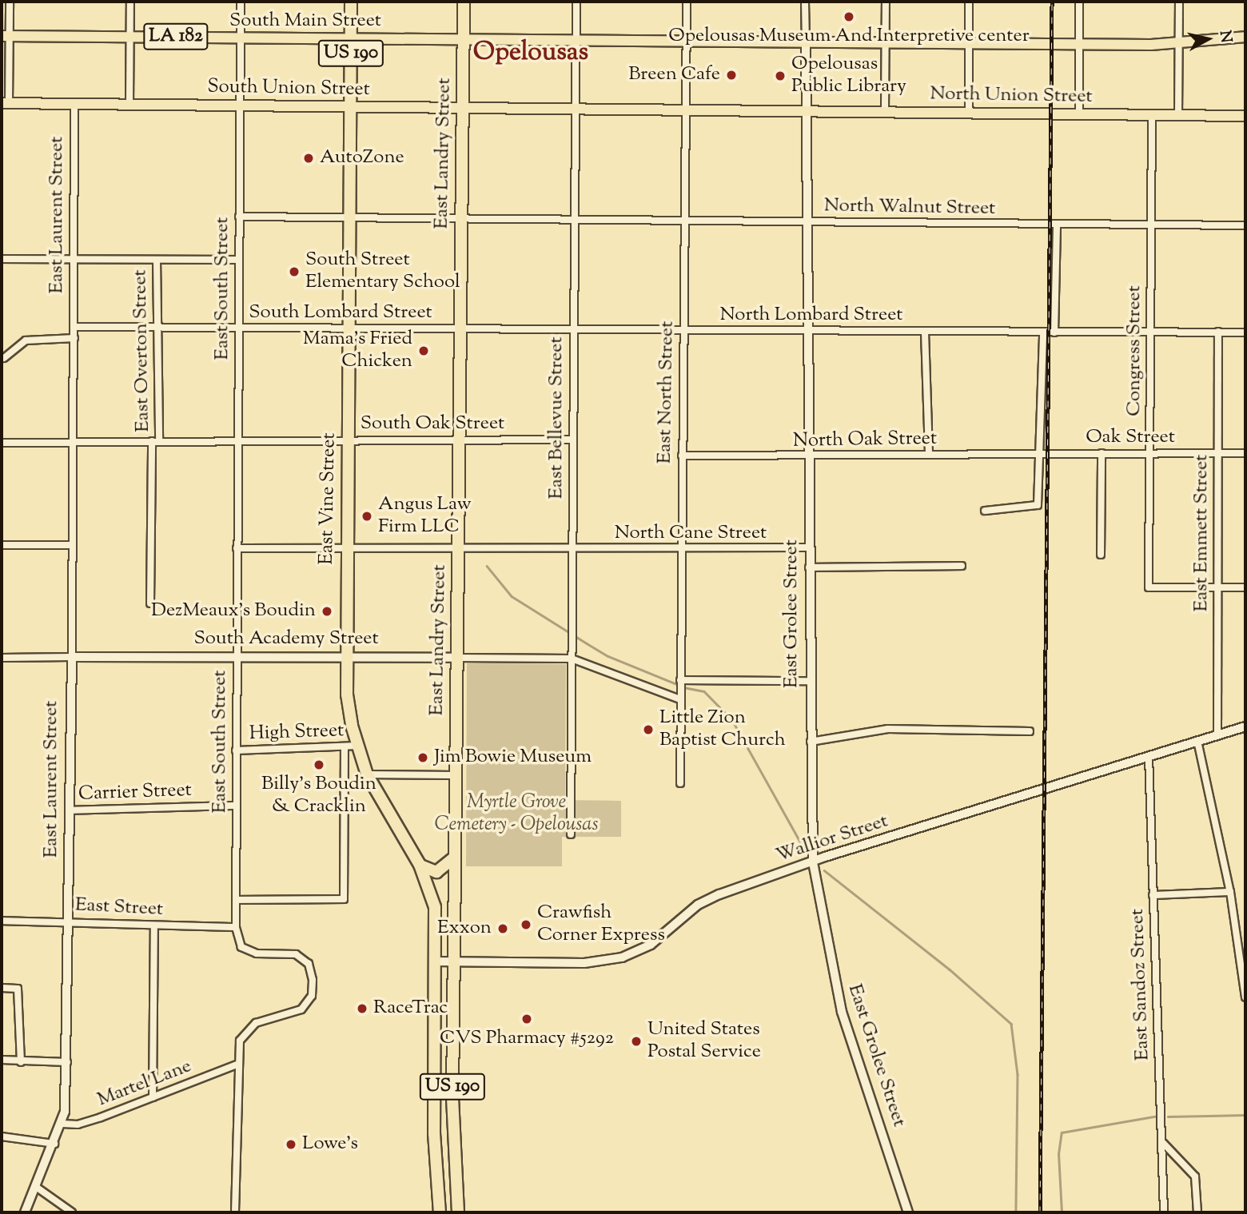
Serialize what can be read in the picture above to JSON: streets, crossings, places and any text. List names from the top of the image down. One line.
{"streets":{"highway":["US 190","East Landry Street","East Vine Street"],"main road":["South Main Street","LA 182","South Union Street","North Union Street"],"street":["North Walnut Street","East Laurent Street","East South Street","South Lombard Street","North Lombard Street","East Overton Street","Congress Street","East North Street","East Bellevue Street","South Oak Street","Oak Street","North Oak Street","East Emmett Street","North Cane Street","East Grolee Street","South Academy Street","High Street","Carrier Street","Wallior Street","East Street","East Sandoz Street","Martel Lane"]},"crossings":[["South Main Street","LA 182"],["South Main Street","East Landry Street"],["South Main Street","East South Street"],["South Main Street","East Bellevue Street"],["South Main Street","East Vine Street"],["LA 182","East North Street"],["LA 182","East Bellevue Street"],["LA 182","East Grolee Street"],["South Union Street","North Union Street"],["South Union Street","East Landry Street"],["South Union Street","East Laurent Street"],["South Union Street","East South Street"],["South Union Street","East Bellevue Street"],["South Union Street","East Vine Street"],["North Union Street","Congress Street"],["North Union Street","East North Street"],["North Union Street","East Bellevue Street"],["North Union Street","East Grolee Street"],["East Landry Street","North Walnut Street"],["East Landry Street","South Lombard Street"],["East Landry Street","South Oak Street"],["East Landry Street","North Cane Street"],["East Landry Street","South Academy Street"],["East Landry Street","Wallior Street"],["North Walnut Street","East South Street"],["North Walnut Street","Congress Street"],["North Walnut Street","East North Street"],["North Walnut Street","East Bellevue Street"],["North Walnut Street","East Vine Street"],["North Walnut Street","East Grolee Street"],["East Laurent Street","South Lombard Street"],["East Laurent Street","South Oak Street"],["East Laurent Street","South Academy Street"],["East Laurent Street","Carrier Street"],["East Laurent Street","East Street"],["East Laurent Street","Martel Lane"],["East South Street","South Lombard Street"],["East South Street","South Oak Street"],["East South Street","North Cane Street"],["East South Street","South Academy Street"],["East South Street","High Street"],["East South Street","Carrier Street"],["East South Street","East Street"],["East South Street","Martel Lane"],["South Lombard Street","North Lombard Street"],["South Lombard Street","East Overton Street"],["South Lombard Street","East Bellevue Street"],["South Lombard Street","East Vine Street"],["North Lombard Street","Congress Street"],["North Lombard Street","East North Street"],["North Lombard Street","East Bellevue Street"],["North Lombard Street","East Emmett Street"],["North Lombard Street","East Grolee Street"],["East Overton Street","South Oak Street"],["Congress Street","Oak Street"],["Congress Street","East Emmett Street"],["East North Street","North Oak Street"],["East North Street","North Cane Street"],["East Bellevue Street","South Oak Street"],["East Bellevue Street","North Cane Street"],["East Bellevue Street","South Academy Street"],["South Oak Street","East Vine Street"],["Oak Street","North Oak Street"],["Oak Street","East Emmett Street"],["North Oak Street","East Grolee Street"],["East Vine Street","North Cane Street"],["East Vine Street","South Academy Street"],["East Vine Street","High Street"],["East Vine Street","Wallior Street"],["East Emmett Street","Wallior Street"],["North Cane Street","East Grolee Street"],["East Grolee Street","Wallior Street"],["Wallior Street","East Sandoz Street"]],"districts":["Opelousas"],"parks":["Myrtle Grove Cemetery - Opelousas"],"places":["Opelousas Museum And Interpretive center","Breen Cafe","Opelousas Public Library","AutoZone","South Street Elementary School","Mama's Fried Chicken","Angus Law Firm LLC","DezMeaux's Boudin","Little Zion Baptist Church","Jim Bowie Museum","Billy's Boudin & Cracklin","Crawfish Corner Express","Exxon","RaceTrac","CVS Pharmacy #5292","United States Postal Service","Lowe's"],"north":"right"}
